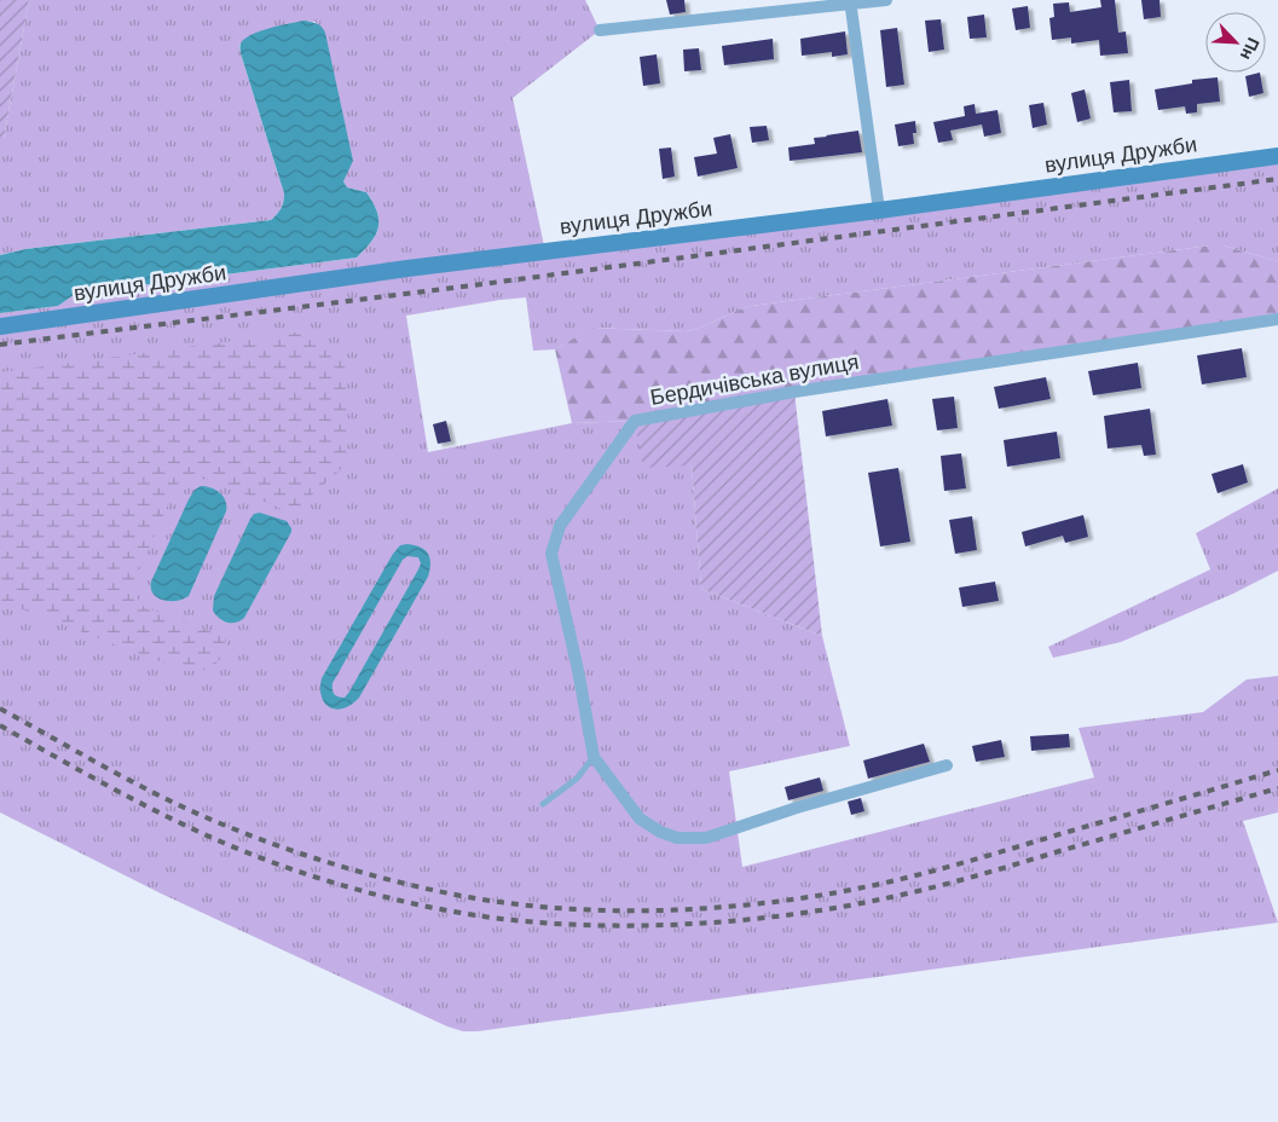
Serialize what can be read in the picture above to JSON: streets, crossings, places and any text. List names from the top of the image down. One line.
{"streets":{"street":["вулиця Дружби","Бердичівська вулиця"]},"north":"bottom right"}
